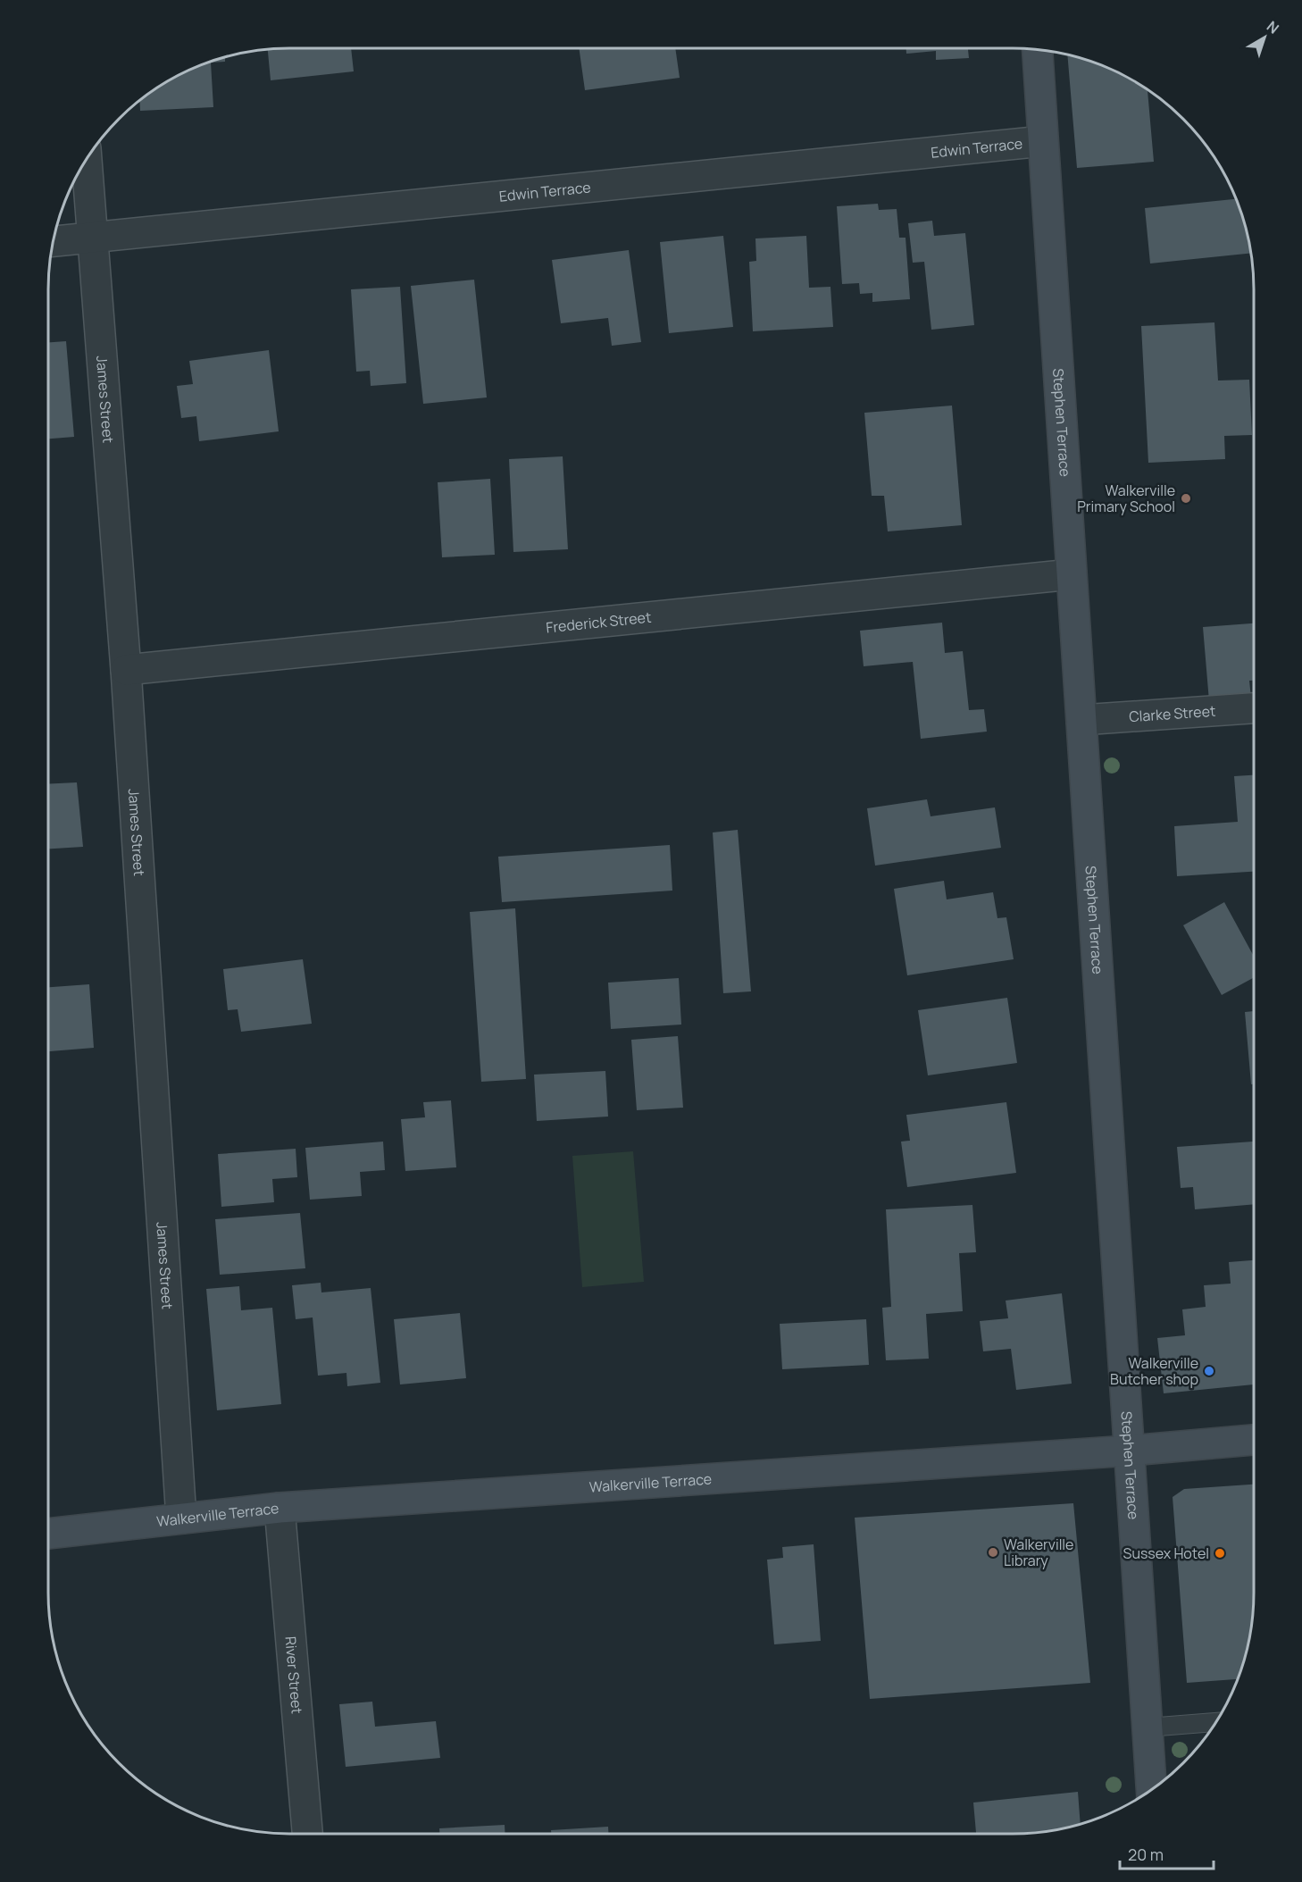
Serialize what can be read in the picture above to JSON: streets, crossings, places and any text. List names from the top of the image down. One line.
{"streets":{"main road":["Stephen Terrace","Walkerville Terrace"],"street":["Edwin Terrace","James Street","Frederick Street","Clarke Street","River Street"]},"crossings":[["Edwin Terrace","James Street"],["Edwin Terrace","Stephen Terrace"],["James Street","Frederick Street"],["James Street","Walkerville Terrace"],["Stephen Terrace","Frederick Street"],["Stephen Terrace","Clarke Street"],["Stephen Terrace","Walkerville Terrace"],["Walkerville Terrace","River Street"]],"places":["Walkerville Primary School","Walkerville Butcher shop","Walkerville Library","Sussex Hotel"],"scale_bar":"20 m","north":"top right"}
